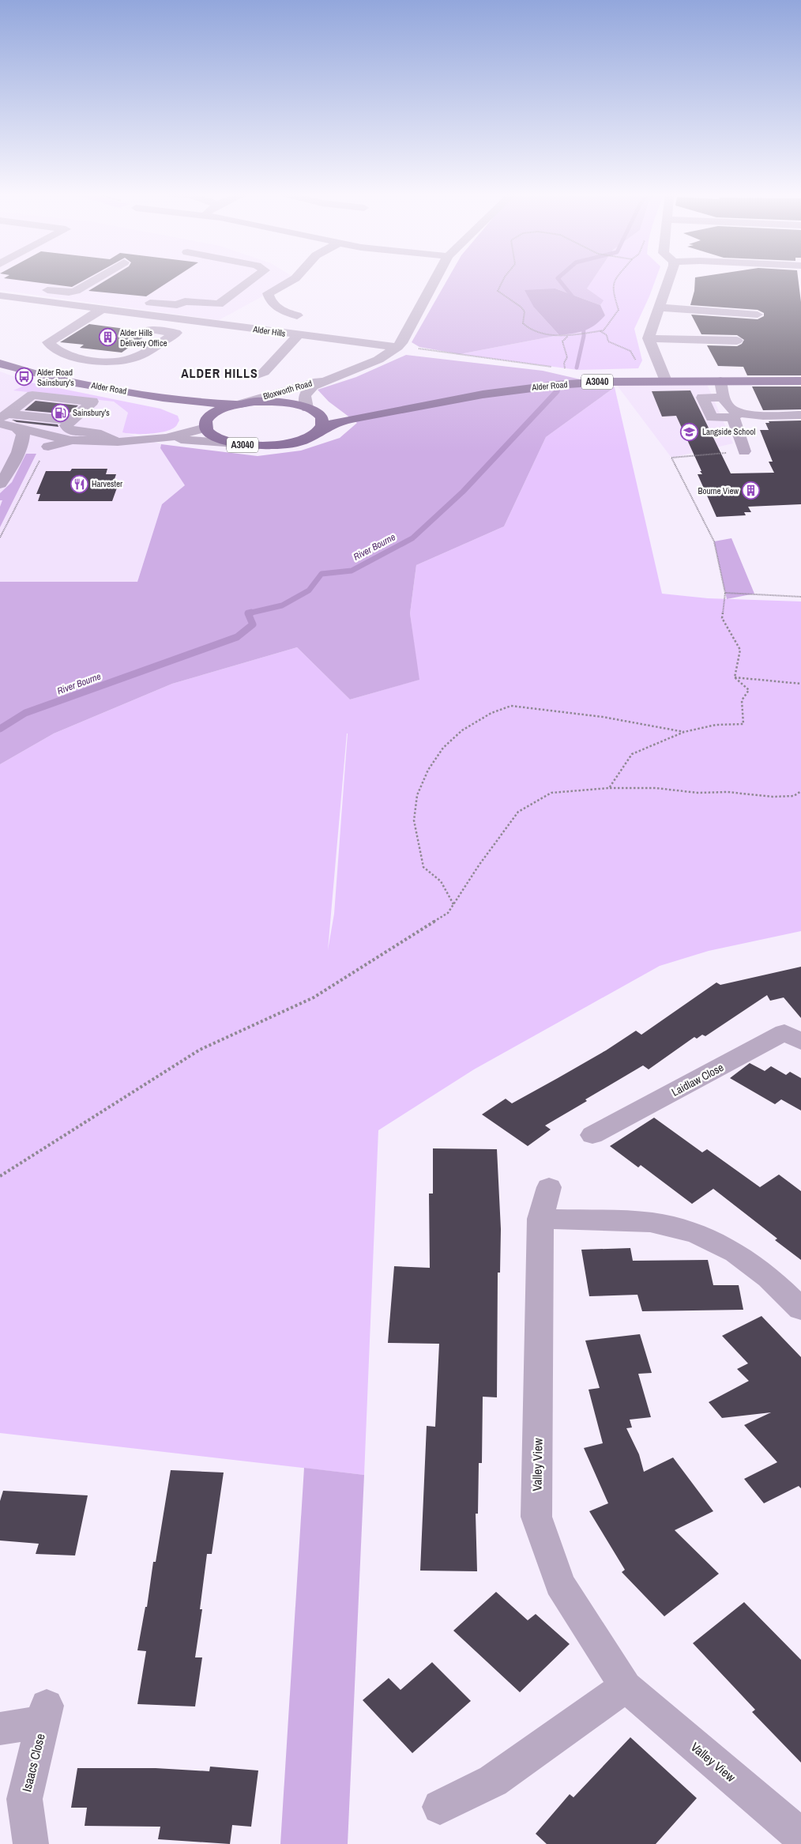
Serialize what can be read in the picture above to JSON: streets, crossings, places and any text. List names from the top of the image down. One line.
{"streets":{"main road":["A3040","Alder Road"],"street":["Alder Hills","Bloxworth Road","Laidlaw Close","Valley View","Isaacs Close"]},"crossings":[["Alder Hills","Bloxworth Road"],["A3040","Alder Road"],["A3040","Bloxworth Road"],["Alder Road","Bloxworth Road"]],"districts":["ALDER HILLS"],"water":["River Bourne"],"places":{"building":["Alder Hills Delivery Office","Bourne View"],"bus stop":["Alder Road Sainsbury's"],"fuel station":["Sainsbury's"],"school or university":["Langside School"],"restaurant":["Harvester"]}}
